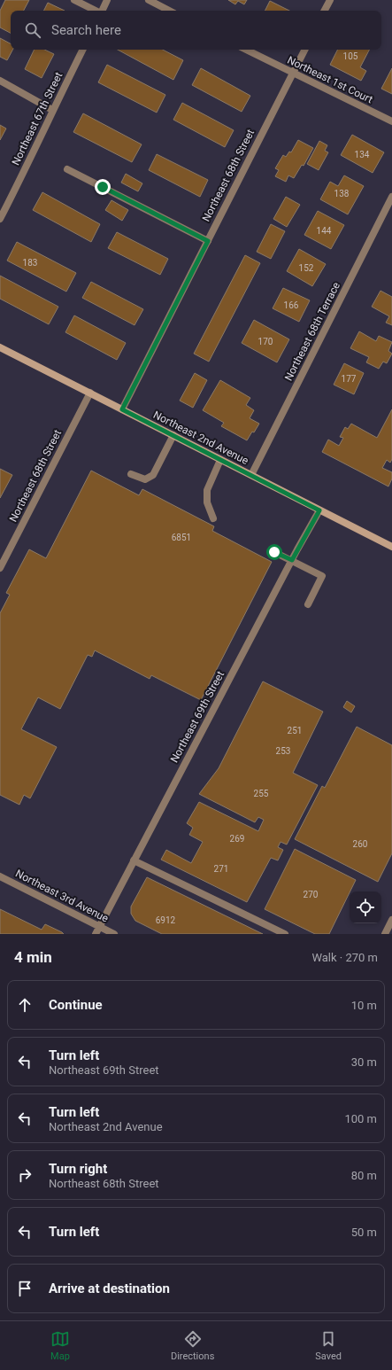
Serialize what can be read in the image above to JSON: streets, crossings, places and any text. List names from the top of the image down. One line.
{"streets":{"main road":["Northeast 2nd Avenue"],"street":["Northeast 1st Court","Northeast 67th Street","Northeast 68th Street","Northeast 68th Terrace","Northeast 69th Street","Northeast 3rd Avenue"]},"crossings":[["Northeast 1st Court","Northeast 68th Street"],["Northeast 68th Street","Northeast 2nd Avenue"],["Northeast 68th Terrace","Northeast 2nd Avenue"],["Northeast 2nd Avenue","Northeast 69th Street"],["Northeast 69th Street","Northeast 3rd Avenue"]],"house_numbers":["105","134","138","144","183","152","166","170","177","6851","251","253","255","269","260","271","270","6912"],"page":{"search":"Search here","heading":["4 min","Walk · 270 m"],"list":[["Continue","10 m"],["Turn left","Northeast 69th Street","30 m"],["Turn left","Northeast 2nd Avenue","100 m"],["Turn right","Northeast 68th Street","80 m"],["Turn left","50 m"],"Arrive at destination"],"nav":["Map","Directions","Saved"]}}
